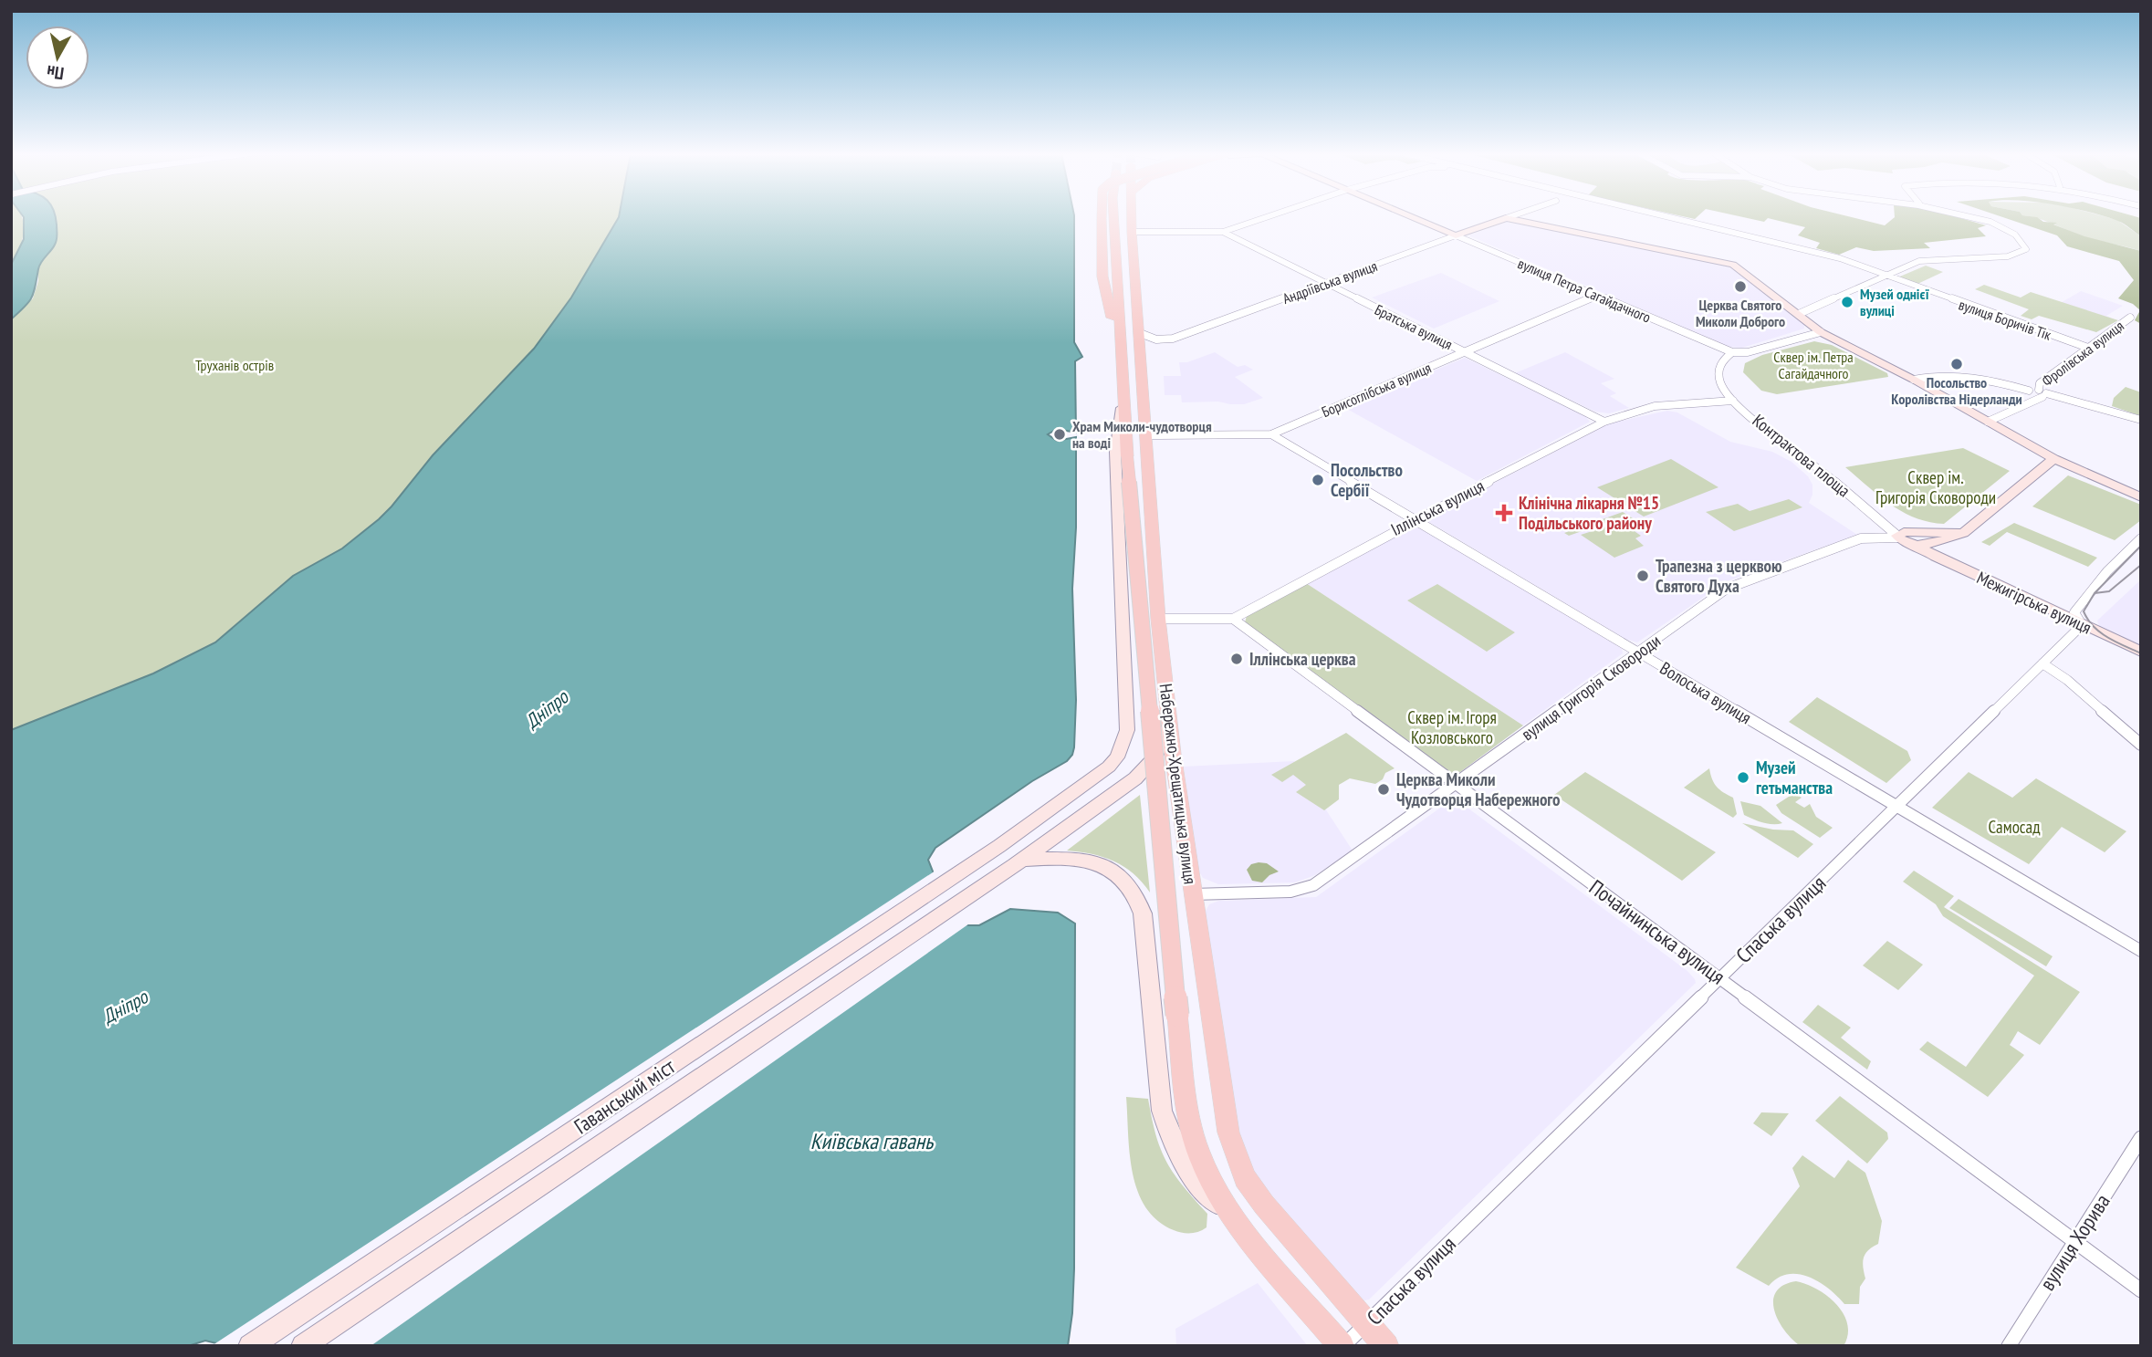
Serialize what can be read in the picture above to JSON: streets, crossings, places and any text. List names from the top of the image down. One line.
{"streets":{"main road":["Андріївська вулиця","вулиця Петра Сагайдачного","Межигірська вулиця","Набережно-Хрещатицька вулиця","Гаванський міст"],"street":["вулиця Боричів Тік","Братська вулиця","Фролівська вулиця","Борисоглібська вулиця","Контрактова площа","Іллінська вулиця","вулиця Григорія Сковороди","Волоська вулиця","Спаська вулиця","Почайнинська вулиця","вулиця Хорива"]},"crossings":[["Андріївська вулиця","вулиця Петра Сагайдачного"],["Андріївська вулиця","Братська вулиця"],["Андріївська вулиця","Набережно-Хрещатицька вулиця"],["вулиця Петра Сагайдачного","Борисоглібська вулиця"],["вулиця Петра Сагайдачного","Контрактова площа"],["вулиця Боричів Тік","Фролівська вулиця"],["Братська вулиця","Борисоглібська вулиця"],["Братська вулиця","Іллінська вулиця"],["Борисоглібська вулиця","Волоська вулиця"],["Борисоглібська вулиця","Набережно-Хрещатицька вулиця"],["Контрактова площа","Іллінська вулиця"],["Контрактова площа","Межигірська вулиця"],["Контрактова площа","вулиця Григорія Сковороди"],["Іллінська вулиця","Волоська вулиця"],["Іллінська вулиця","Почайнинська вулиця"],["Межигірська вулиця","вулиця Григорія Сковороди"],["Межигірська вулиця","Спаська вулиця"],["вулиця Григорія Сковороди","Волоська вулиця"],["вулиця Григорія Сковороди","Набережно-Хрещатицька вулиця"],["вулиця Григорія Сковороди","Почайнинська вулиця"],["Волоська вулиця","Спаська вулиця"],["Набережно-Хрещатицька вулиця","Спаська вулиця"],["Набережно-Хрещатицька вулиця","Гаванський міст"],["Спаська вулиця","Почайнинська вулиця"],["Почайнинська вулиця","вулиця Хорива"]],"water":["Дніпро","Київська гавань"],"parks":["Сквер ім. Петра Сагайдачного","Труханів острів","Сквер ім. Григорія Сковороди","Сквер ім. Ігоря Козловського","Самосад"],"places":{"other":["Церква Святого Миколи Доброго","Музей однієї вулиці","Посольство Королівства Нідерланди","Храм Миколи-чудотворця на воді","Посольство Сербії","Трапезна з церквою Святого Духа","Іллінська церква","Музей гетьманства","Церква Миколи Чудотворця Набережного"],"health":["Клінічна лікарня №15 Подільського району"]},"north":"bottom"}
